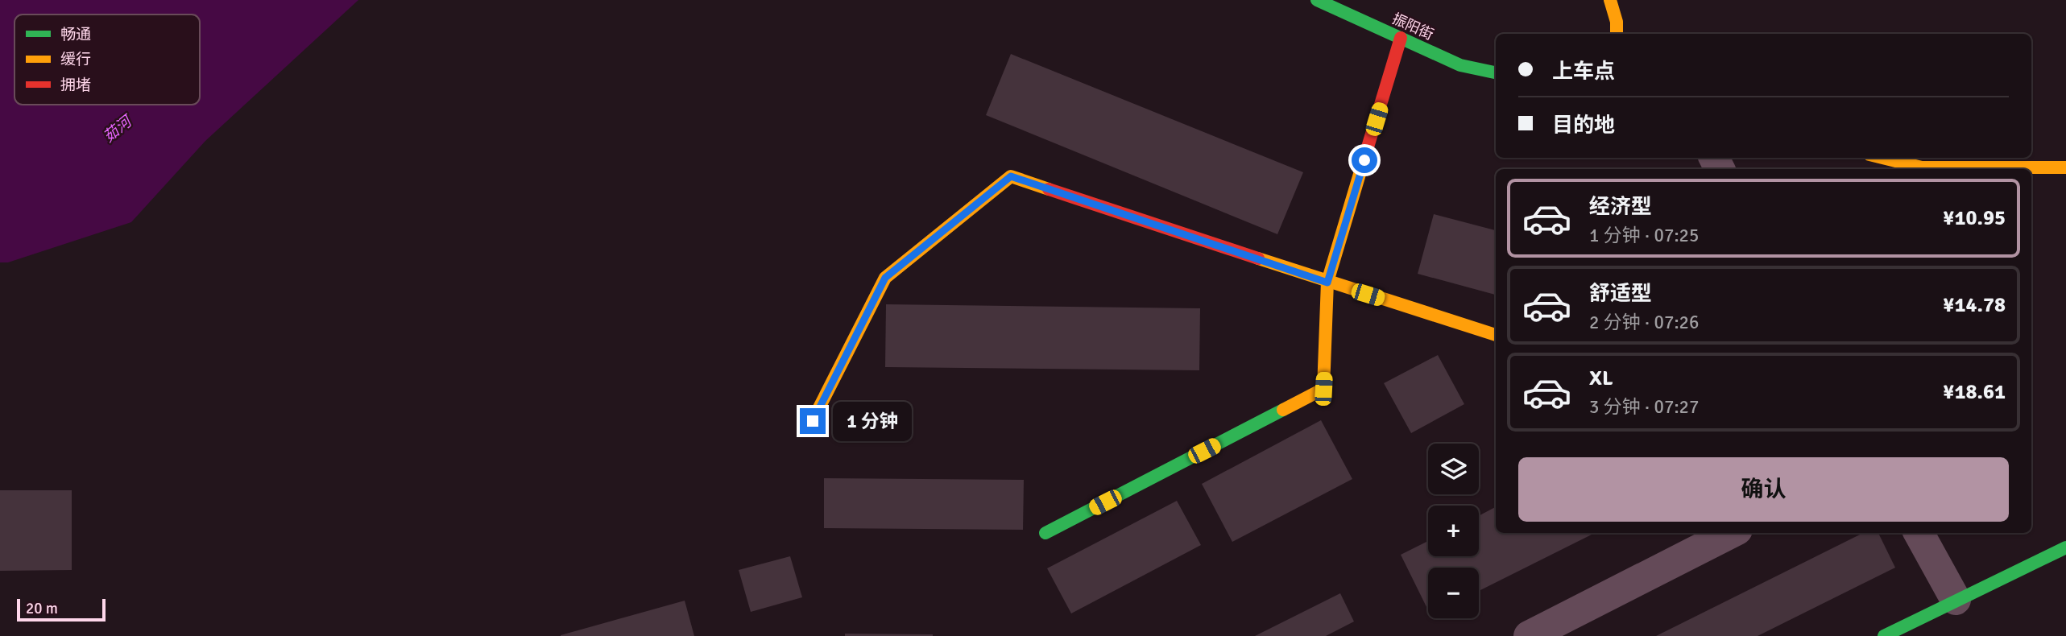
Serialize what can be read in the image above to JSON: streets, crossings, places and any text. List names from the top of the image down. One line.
{"streets":{"main road":["振阳街"]},"water":["茹河"],"legend":["畅通","缓行","拥堵"],"scale_bar":"20 m","page":{"banner":["上车点","目的地"],"list":[{"name":"经济型","note":"1 分钟 · 07:25","value":"¥10.95"},{"name":"舒适型","note":"2 分钟 · 07:26","value":"¥14.78"},{"name":"XL","note":"3 分钟 · 07:27","value":"¥18.61"}],"bubble":"1 分钟","map_buttons":["+","−"],"buttons":"确认","scale":"20 m"}}
